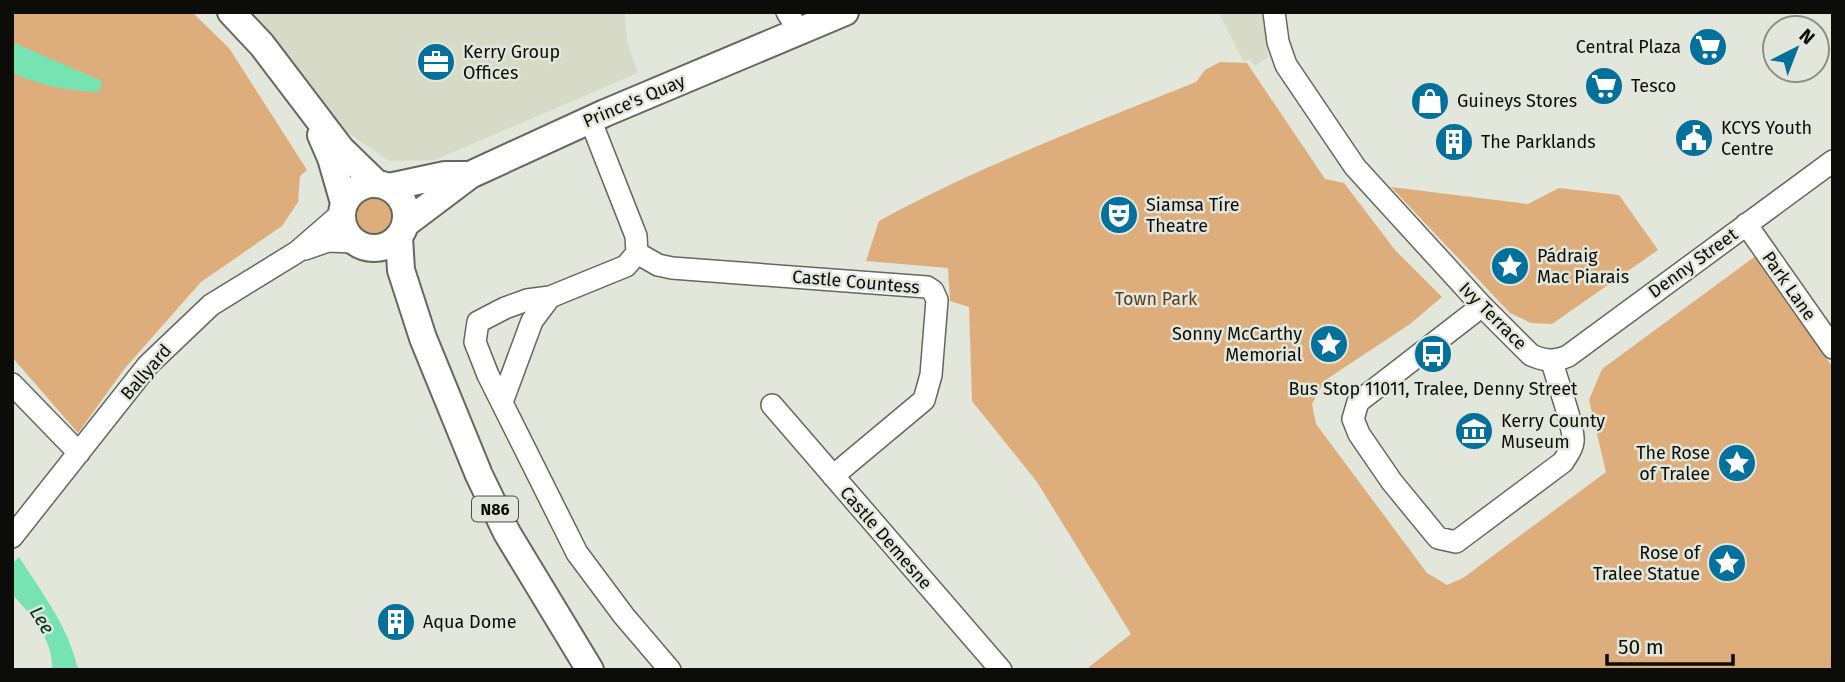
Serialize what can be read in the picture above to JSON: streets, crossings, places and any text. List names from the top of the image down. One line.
{"streets":{"main road":["Prince's Quay","N86"],"street":["Denny Street","Castle Countess","Park Lane","Ivy Terrace","Ballyard","Castle Demesne"]},"crossings":[["Prince's Quay","N86"],["Denny Street","Park Lane"],["Denny Street","Ivy Terrace"],["Castle Countess","Castle Demesne"]],"water":["Lee"],"parks":["Town Park"],"places":{"supermarket":["Central Plaza","Tesco"],"office":["Kerry Group Offices"],"shop":["Guineys Stores"],"public building":["KCYS Youth Centre"],"building":["The Parklands","Aqua Dome"],"theatre":["Siamsa Tíre Theatre"],"place":["Pádraig Mac Piarais","Sonny McCarthy Memorial","The Rose of Tralee","Rose of Tralee Statue"],"bus stop":["Bus Stop 11011, Tralee, Denny Street"],"museum":["Kerry County Museum"]},"scale_bar":"50 m","north":"top right"}
